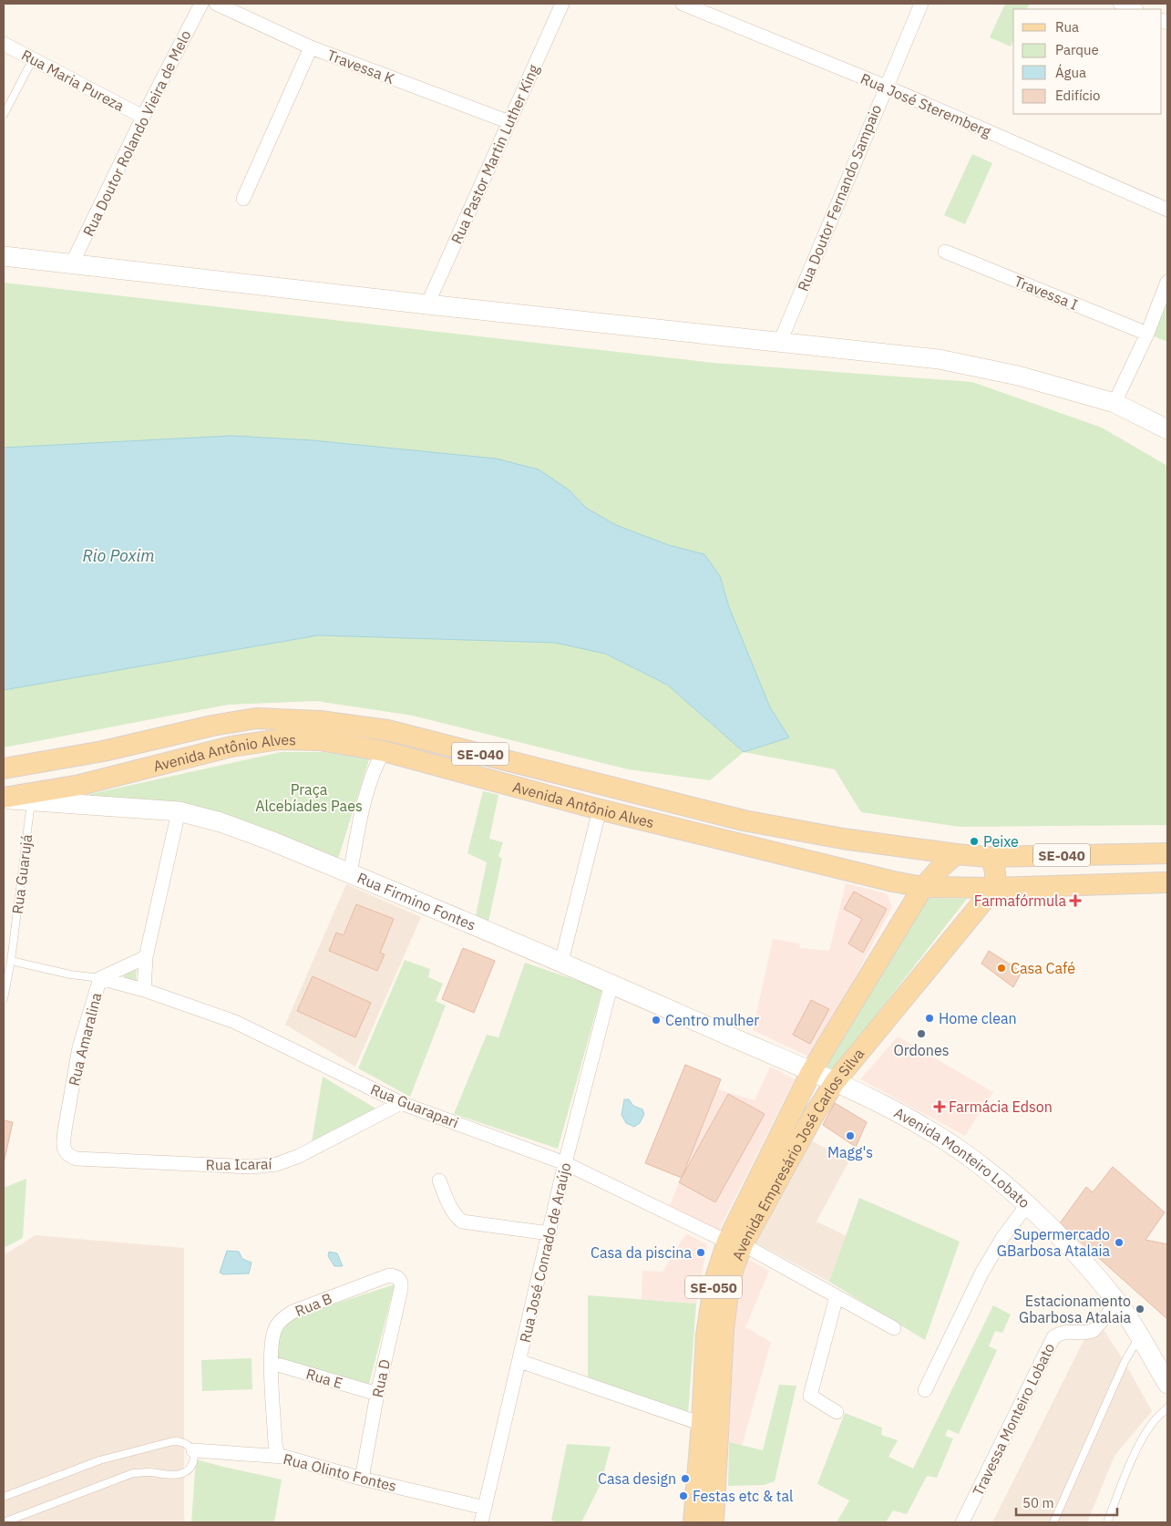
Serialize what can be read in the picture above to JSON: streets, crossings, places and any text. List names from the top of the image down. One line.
{"streets":{"main road":["Avenida Antônio Alves","SE-040","Avenida Empresário José Carlos Silva","SE-050"],"street":["Travessa K","Rua Maria Pureza","Rua José Steremberg","Rua Doutor Rolando Vieira de Melo","Rua Pastor Martin Luther King","Rua Doutor Fernando Sampaio","Travessa I","Rua Firmino Fontes","Rua Amaralina","Rua Guarapari","Avenida Monteiro Lobato","Rua Icaraí","Rua José Conrado de Araújo","Rua B","Rua E","Rua D","Travessa Monteiro Lobato","Rua Olinto Fontes"],"lane":["Rua Guarujá"]},"crossings":[["Travessa K","Rua Pastor Martin Luther King"],["Rua Maria Pureza","Rua Doutor Rolando Vieira de Melo"],["Rua José Steremberg","Rua Doutor Fernando Sampaio"],["Avenida Antônio Alves","Rua Firmino Fontes"],["Avenida Antônio Alves","Avenida Empresário José Carlos Silva"],["Rua Guarujá","Rua Firmino Fontes"],["Rua Firmino Fontes","Avenida Empresário José Carlos Silva"],["Rua Firmino Fontes","Avenida Monteiro Lobato"],["Rua Firmino Fontes","Rua José Conrado de Araújo"],["Rua Amaralina","Rua Guarapari"],["Rua Amaralina","Rua Icaraí"],["Rua Guarapari","Avenida Empresário José Carlos Silva"],["Rua Guarapari","Rua Icaraí"],["Rua Guarapari","Rua José Conrado de Araújo"],["Avenida Empresário José Carlos Silva","Avenida Monteiro Lobato"],["Avenida Monteiro Lobato","Travessa Monteiro Lobato"],["Rua José Conrado de Araújo","Rua Olinto Fontes"],["Rua B","Rua E"],["Rua B","Rua D"],["Rua B","Rua Olinto Fontes"],["Rua E","Rua D"],["Rua D","Rua Olinto Fontes"]],"water":["Rio Poxim"],"parks":["Praça Alcebíades Paes"],"places":{"other":["Peixe","Casa Café","Home clean","Centro mulher","Ordones","Magg's","Supermercado GBarbosa Atalaia","Casa da piscina","Estacionamento Gbarbosa Atalaia","Casa design","Festas etc & tal"],"health":["Farmafórmula","Farmácia Edson"]},"legend":["Rua","Parque","Água","Edifício"],"scale_bar":"50 m"}
